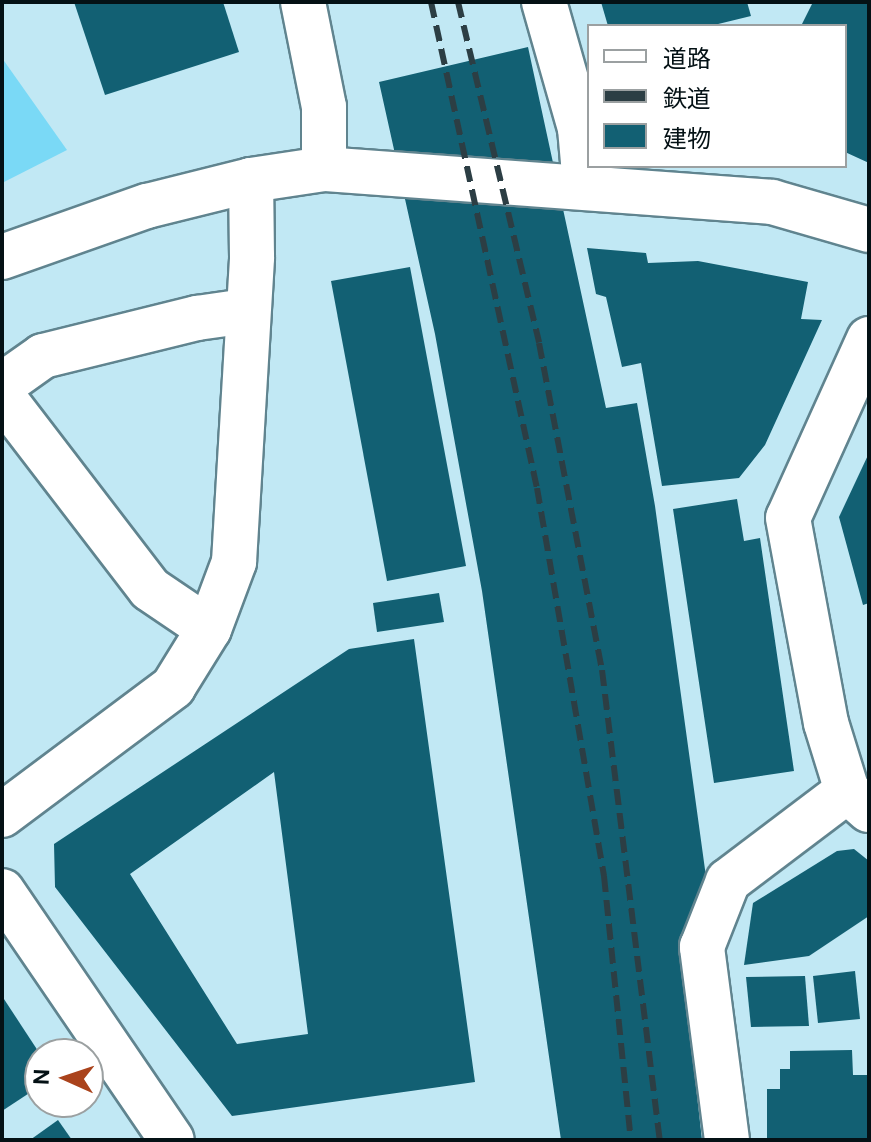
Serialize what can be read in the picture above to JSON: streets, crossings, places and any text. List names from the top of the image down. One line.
{"legend":["道路","鉄道","建物"],"north":"left"}
